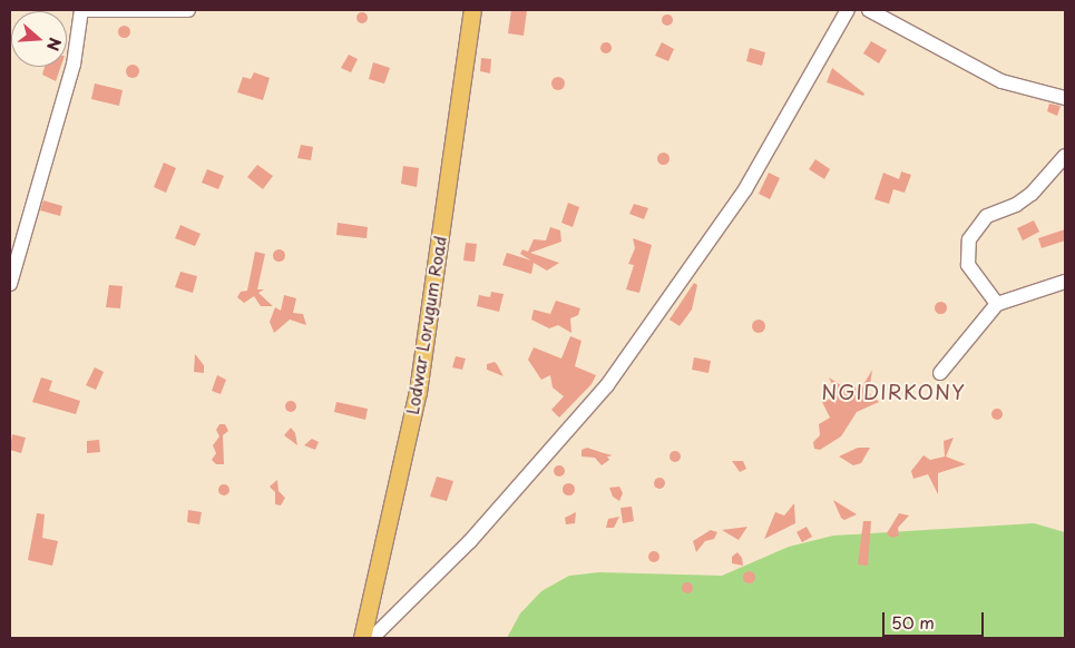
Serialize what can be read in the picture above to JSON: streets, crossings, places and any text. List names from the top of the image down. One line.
{"streets":{"main road":["Lodwar Lorugum Road"]},"districts":["NGIDIRKONY"],"scale_bar":"50 m","north":"right"}
